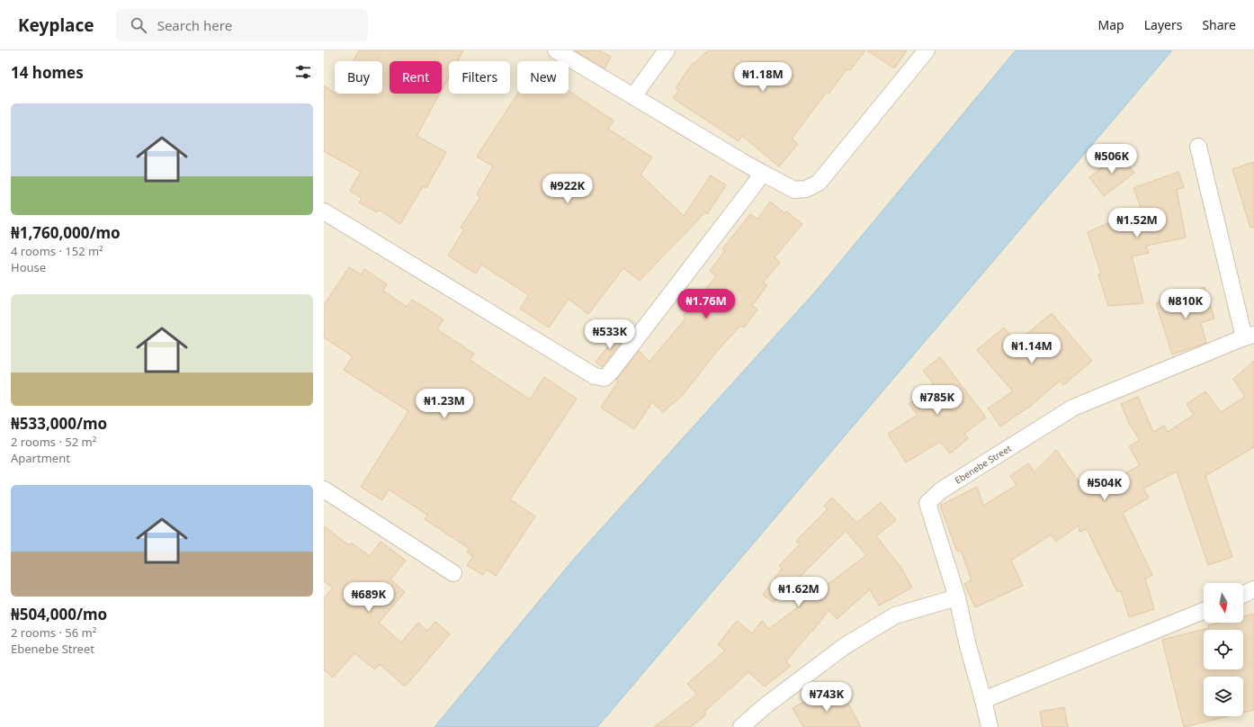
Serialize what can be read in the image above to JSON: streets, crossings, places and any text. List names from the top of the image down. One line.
{"streets":{"street":["Ebenebe Street"]},"north":"bottom","page":{"header":"Keyplace","search":"Search here","nav":["Map","Layers","Share"],"heading":"14 homes","chip":["Buy","Rent","Filters","New"],"price":["₦1.18M","₦506K","₦922K","₦1.52M","₦1.76M","₦810K","₦533K","₦1.14M","₦785K","₦1.23M","₦504K","₦1.62M","₦689K","₦743K"],"list":[{"name":"₦1,760,000/mo","note":"4 rooms · 152 m² · House"},{"name":"₦533,000/mo","note":"2 rooms · 52 m² · Apartment"},{"name":"₦504,000/mo","note":"2 rooms · 56 m² · Ebenebe Street"}]}}
